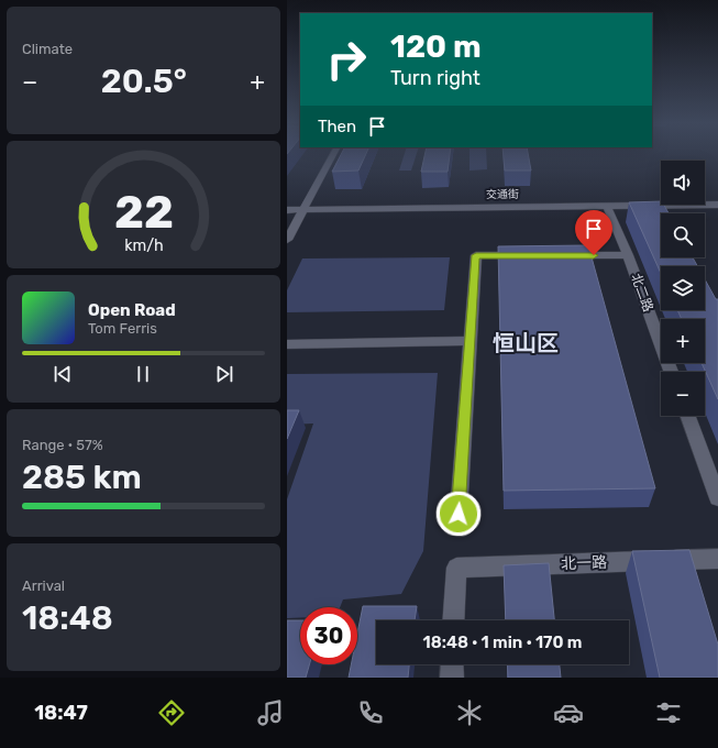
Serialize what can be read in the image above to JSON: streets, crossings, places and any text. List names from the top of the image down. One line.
{"streets":{"street":["交通街","北二路","北一路"]},"crossings":[["交通街","北二路"]],"districts":["恒山区"],"page":{"tile":["Climate",["Range · 57%","285 km"],["Arrival","18:48"]],"turn":["120 m","Turn right"],"heat":["−","20.5°","+"],"then":"Then","map_buttons":["+","−"],"song":["Open Road","Tom Ferris"],"limit":"30","trip":"18:48 · 1 min · 170 m","tabs":"18:47","gauge":["22","km/h"]}}
